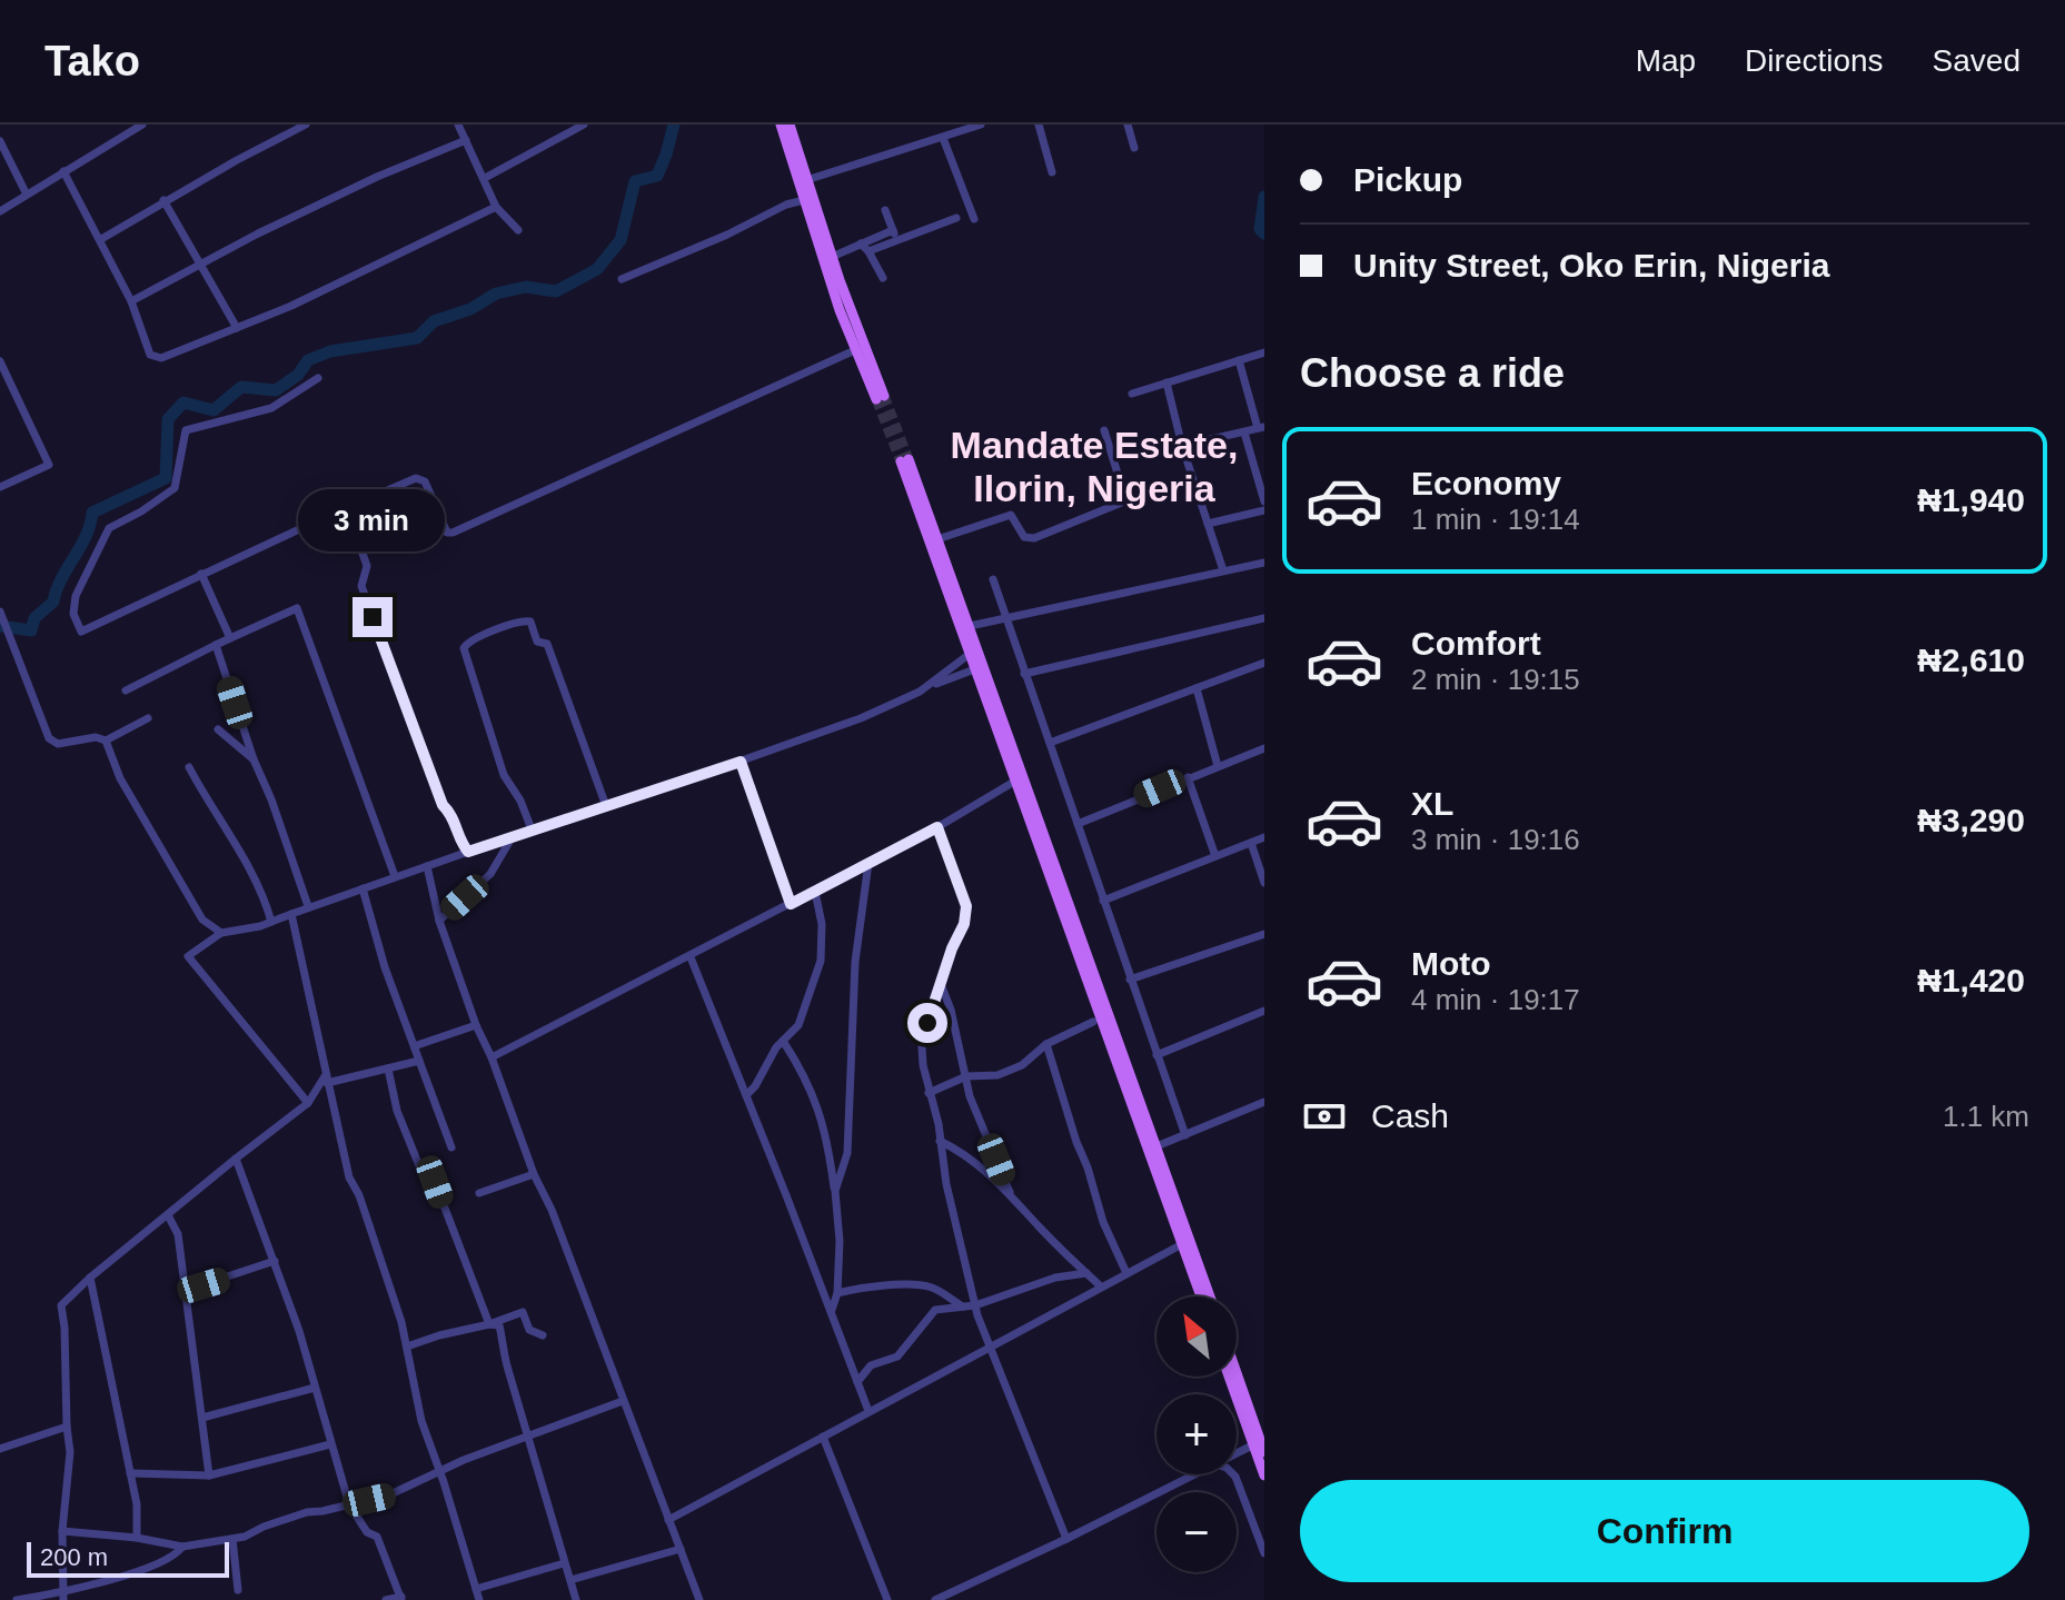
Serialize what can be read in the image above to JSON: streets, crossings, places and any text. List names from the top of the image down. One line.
{"districts":["Mandate Estate, Ilorin, Nigeria"],"scale_bar":"200 m","north":"top left","page":{"header":"Tako","nav":["Map","Directions","Saved"],"banner":["Pickup","Unity Street, Oko Erin, Nigeria"],"heading":"Choose a ride","list":[{"name":"Economy","note":"1 min · 19:14","value":"₦1,940"},{"name":"Comfort","note":"2 min · 19:15","value":"₦2,610"},{"name":"XL","note":"3 min · 19:16","value":"₦3,290"},{"name":"Moto","note":"4 min · 19:17","value":"₦1,420"}],"bubble":"3 min","pay":["Cash","1.1 km"],"map_buttons":["+","−"],"buttons":"Confirm","scale":"200 m"}}
